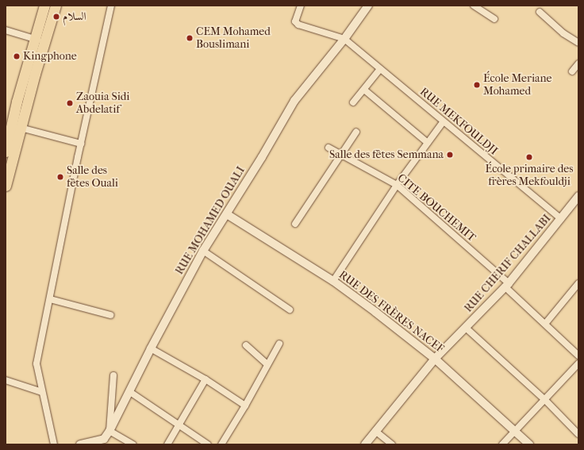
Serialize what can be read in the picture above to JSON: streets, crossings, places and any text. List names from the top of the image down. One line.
{"streets":{"street":["RUE MEKFOULDJI","CITE BOUCHEMIT","RUE MOHAMED OUALI","RUE CHERIF CHALLABI","RUE DES FRÈRES NACEF"]},"crossings":[["RUE MEKFOULDJI","RUE MOHAMED OUALI"],["RUE MEKFOULDJI","RUE CHERIF CHALLABI"],["CITE BOUCHEMIT","RUE CHERIF CHALLABI"],["RUE MOHAMED OUALI","RUE DES FRÈRES NACEF"],["RUE CHERIF CHALLABI","RUE DES FRÈRES NACEF"]],"places":["السلام","CEM Mohamed Bouslimani","Kingphone","École Meriane Mohamed","Zaouia Sidi Abdelatif","Salle des fêtes Semmana","École primaire des frères Mekfouldji","Salle des fêtes Ouali"]}
